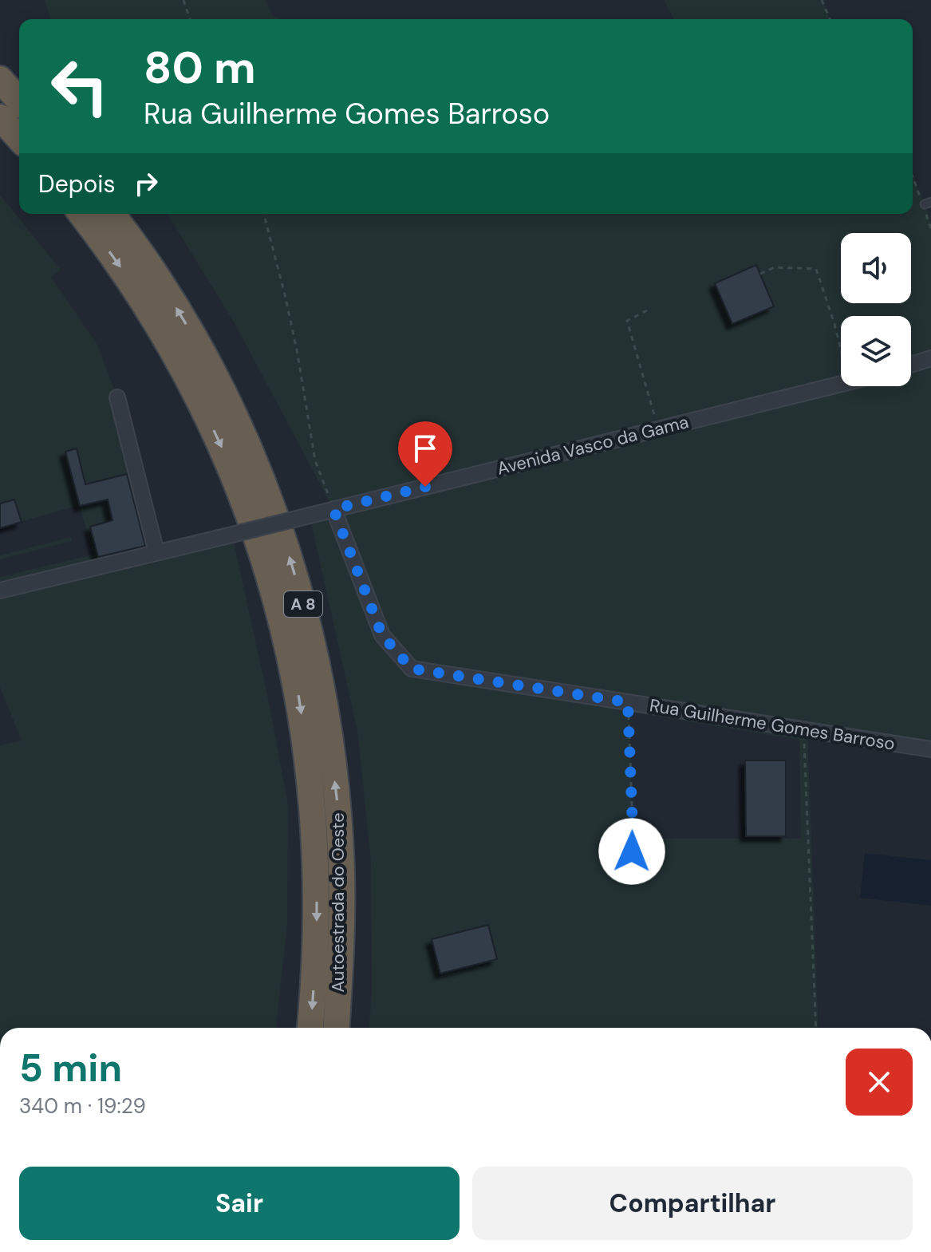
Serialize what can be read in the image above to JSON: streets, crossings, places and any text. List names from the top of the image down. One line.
{"streets":{"highway":["A 8","Autoestrada do Oeste"],"street":["Avenida Vasco da Gama","Rua Guilherme Gomes Barroso"]},"crossings":[["Avenida Vasco da Gama","Rua Guilherme Gomes Barroso"]],"page":{"turn":["80 m","Rua Guilherme Gomes Barroso"],"then":"Depois","heading":["5 min","340 m · 19:29"],"buttons":["Sair","Compartilhar"]}}
